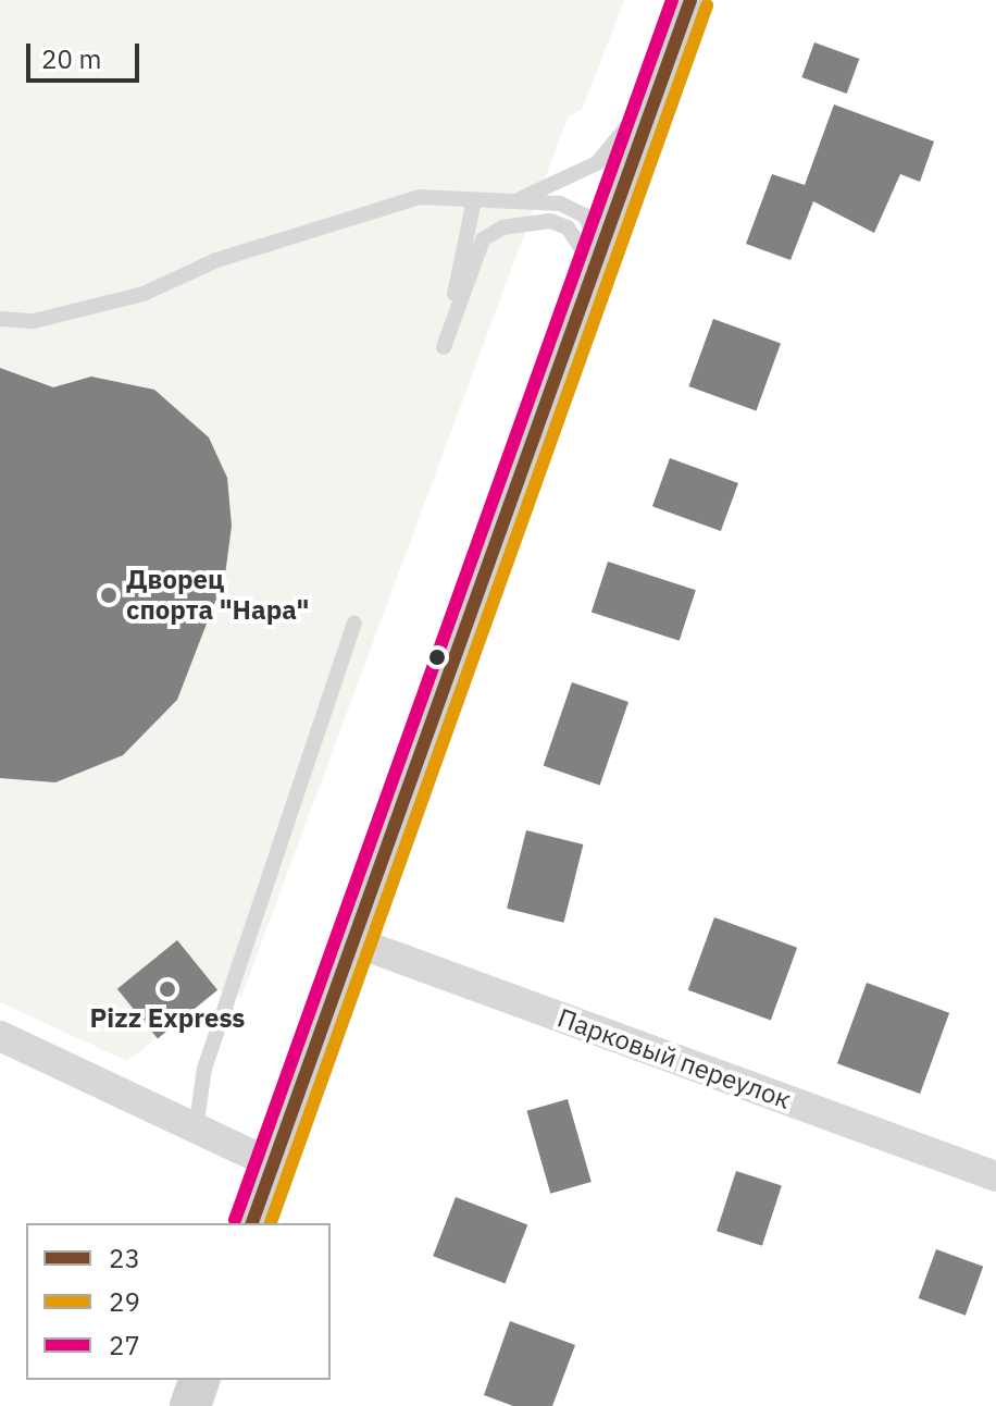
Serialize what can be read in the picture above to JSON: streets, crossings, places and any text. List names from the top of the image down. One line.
{"streets":{"street":["Парковый переулок"]},"places":["Дворец спорта \"Нара\"","Pizz Express"],"lines":["transit line 23","transit line 27","transit line 29"],"legend":["23","29","27"],"scale_bar":"20 m"}
